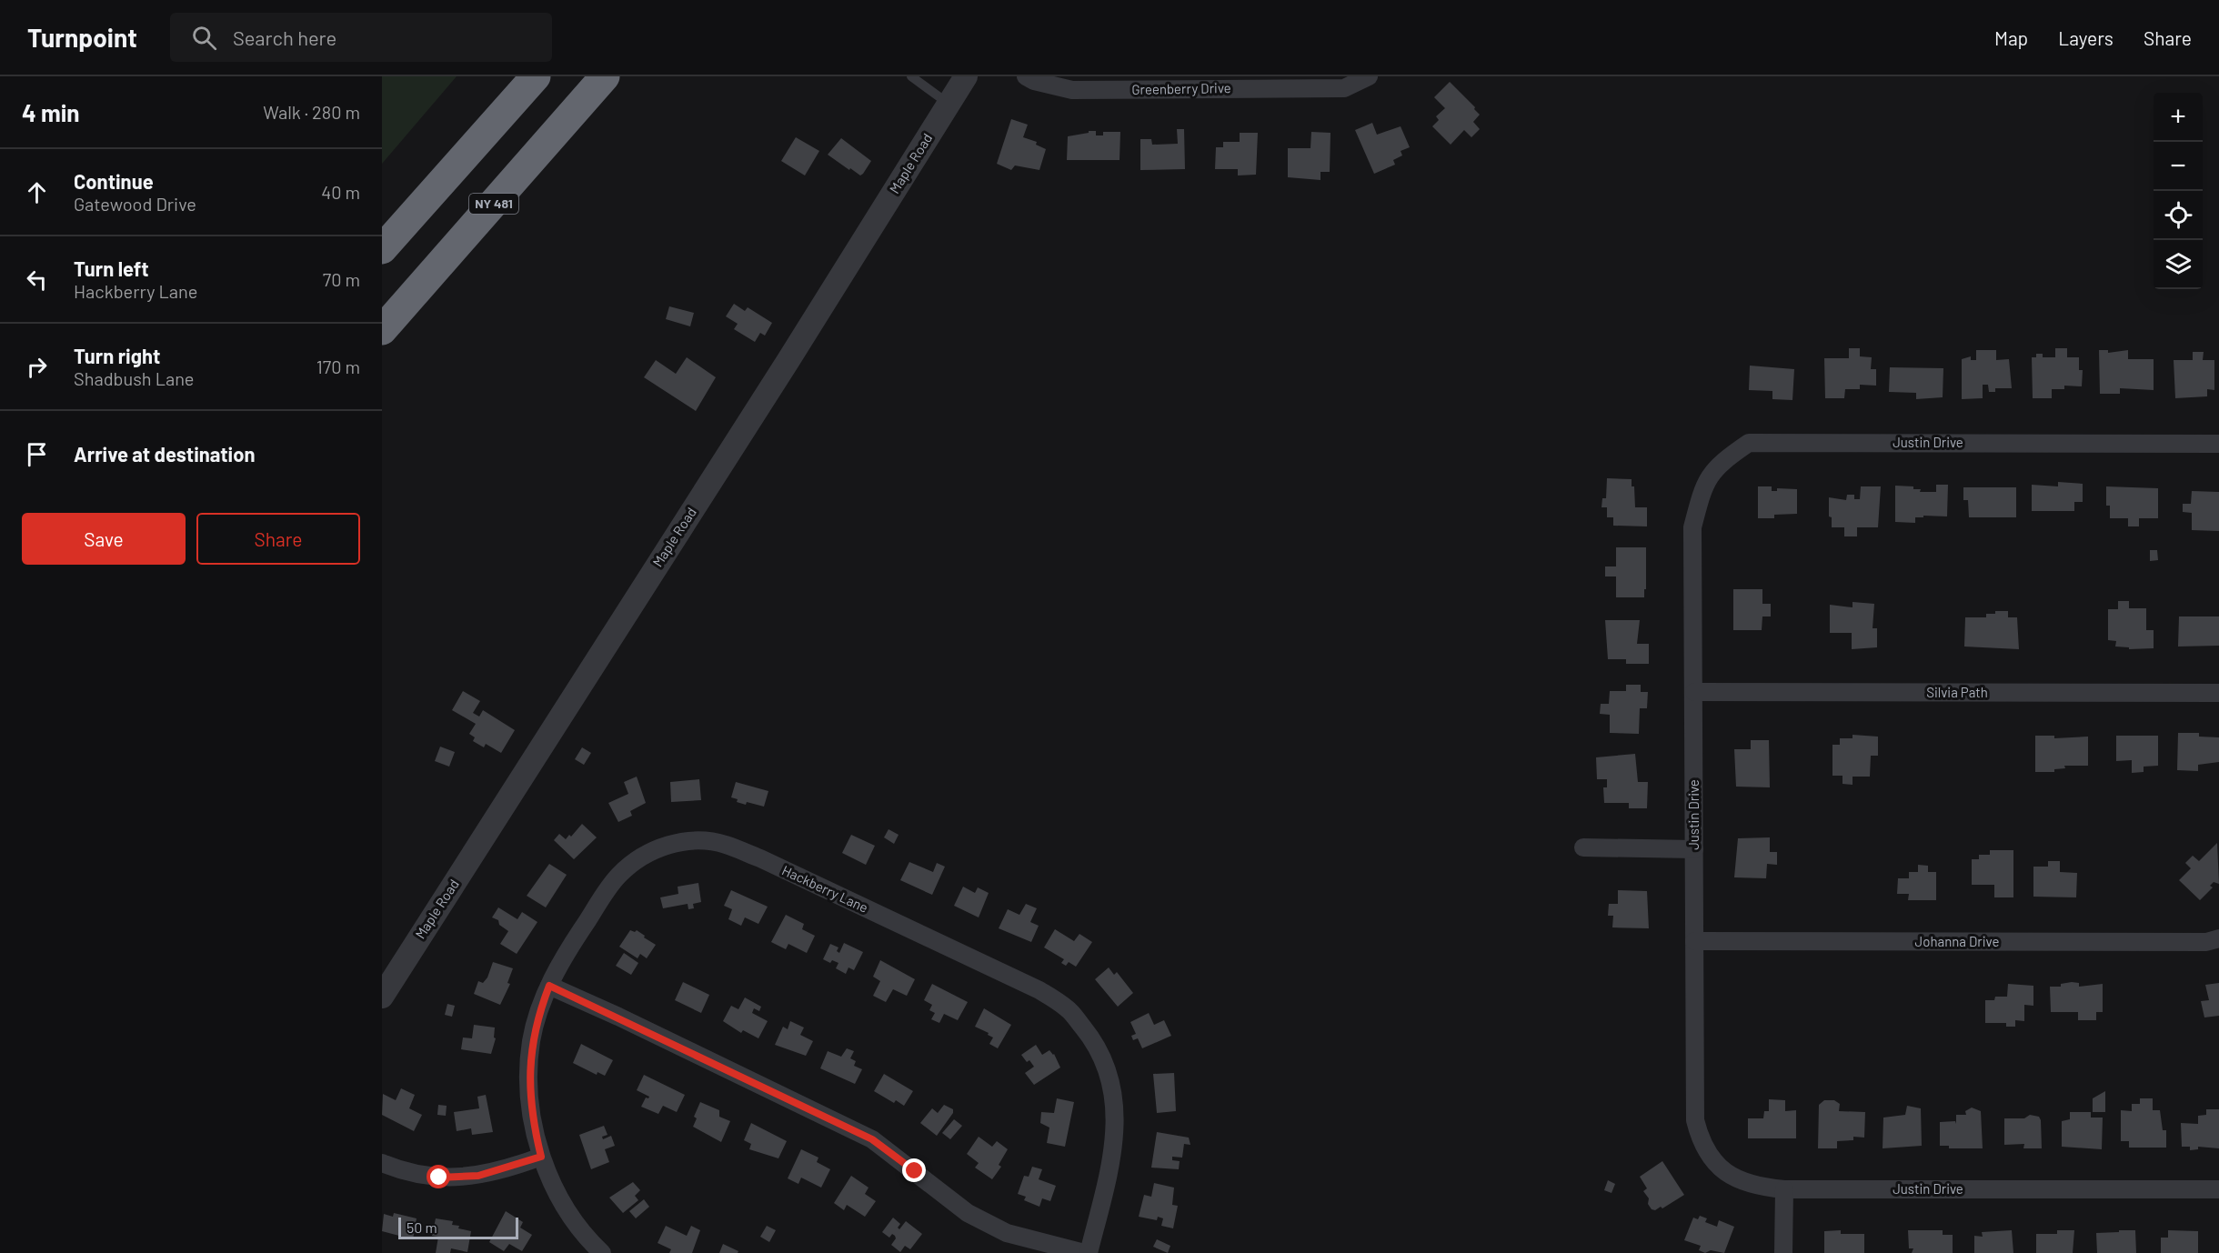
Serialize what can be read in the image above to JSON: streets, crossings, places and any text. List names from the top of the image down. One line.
{"streets":{"highway":["NY 481"],"street":["Greenberry Drive","Maple Road","Justin Drive","Silvia Path","Hackberry Lane","Johanna Drive"]},"crossings":[["Justin Drive","Silvia Path"],["Justin Drive","Johanna Drive"]],"scale_bar":"50 m","page":{"header":"Turnpoint","search":"Search here","nav":["Map","Layers","Share"],"heading":["4 min","Walk · 280 m"],"map_buttons":["+","−"],"list":[["Continue","Gatewood Drive","40 m"],["Turn left","Hackberry Lane","70 m"],["Turn right","Shadbush Lane","170 m"],"Arrive at destination"],"buttons":["Save","Share"],"scale":"50 m"}}
